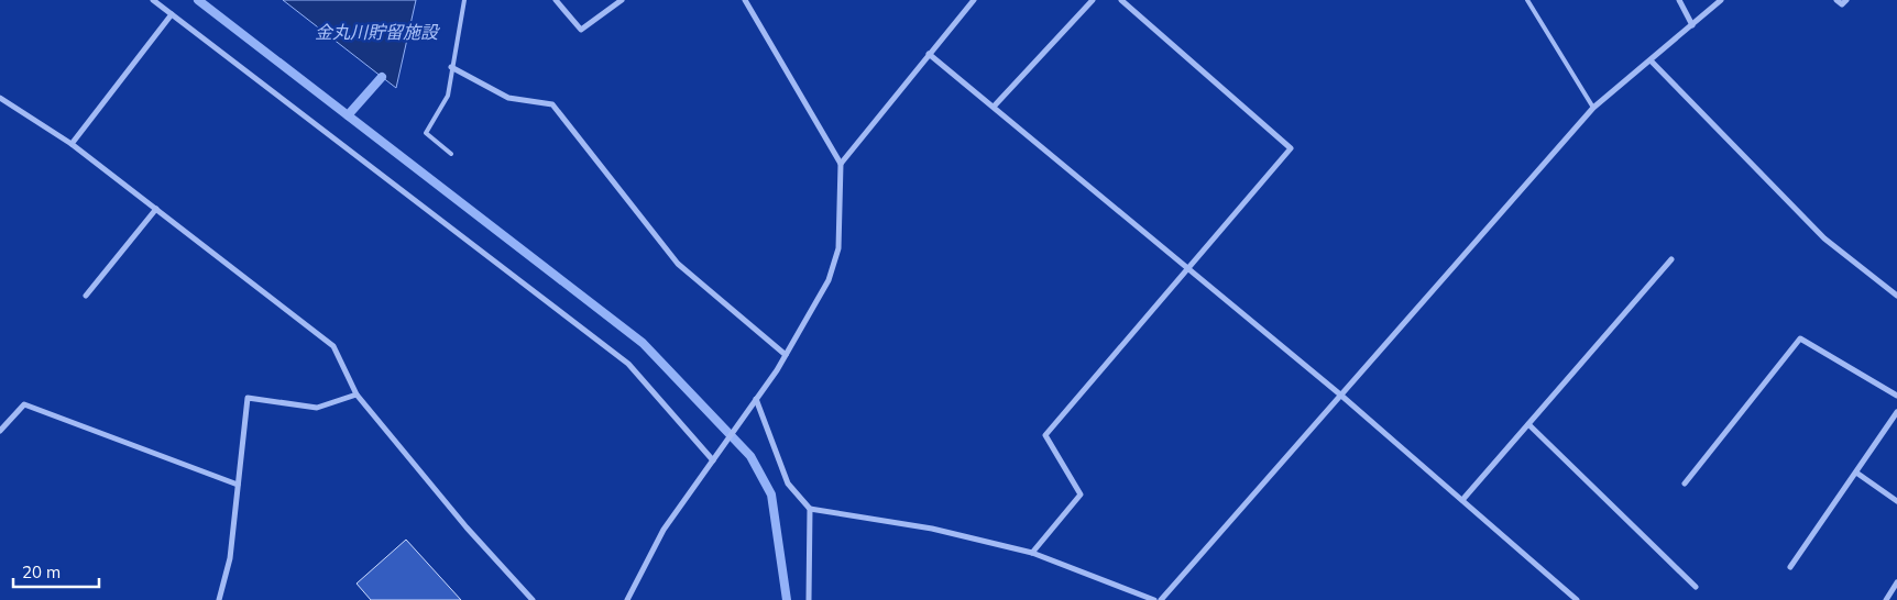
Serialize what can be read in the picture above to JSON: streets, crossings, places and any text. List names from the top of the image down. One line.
{"water":["金丸川貯留施設"],"scale_bar":"20 m"}
